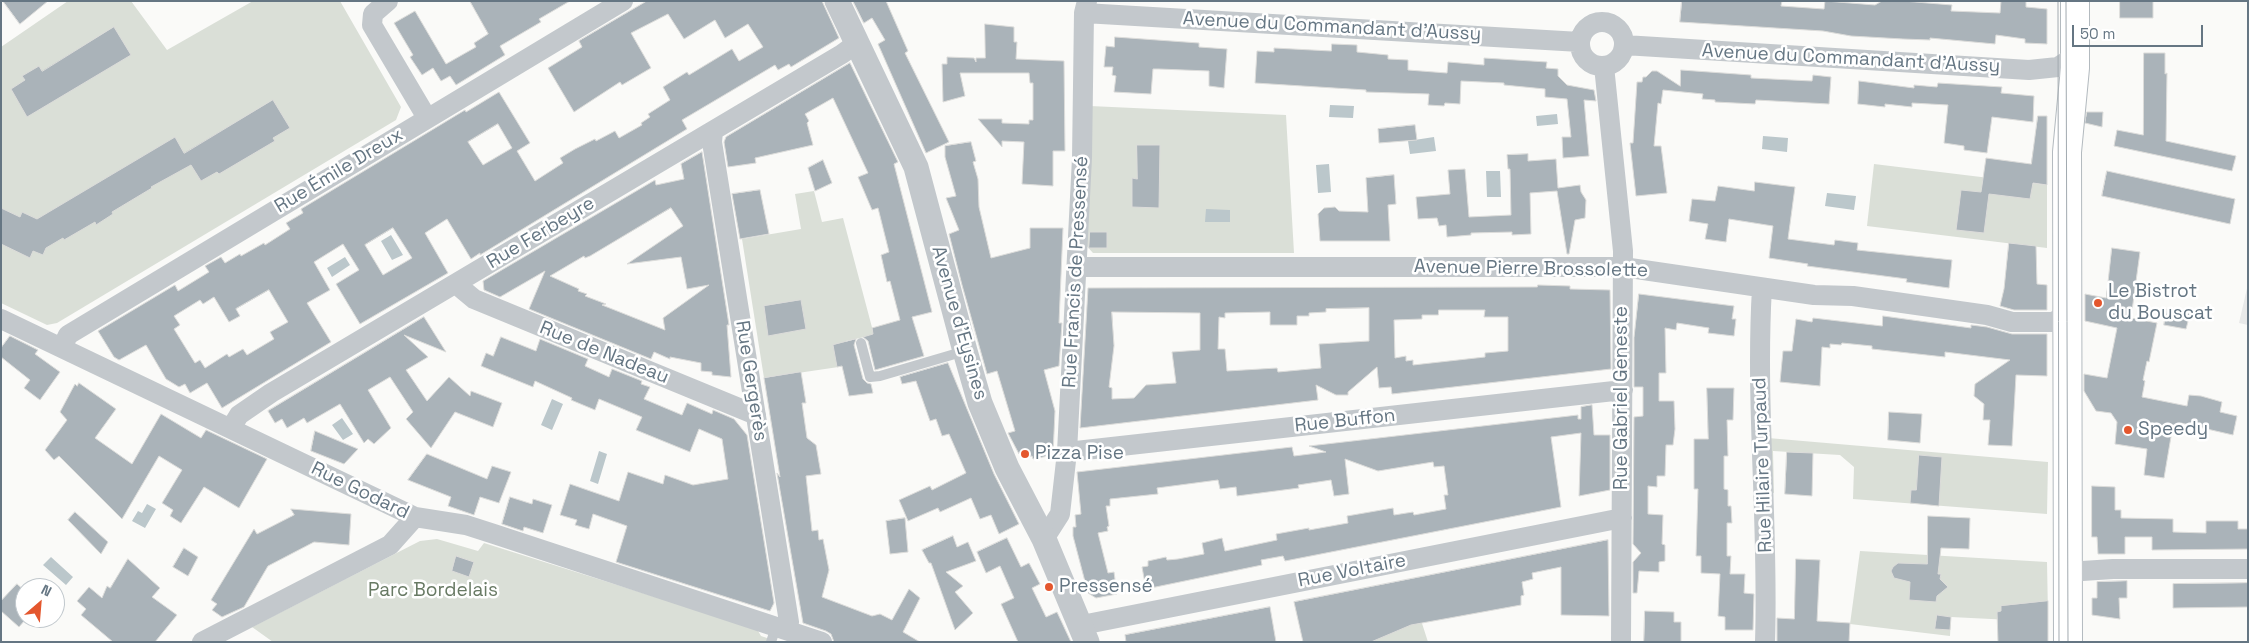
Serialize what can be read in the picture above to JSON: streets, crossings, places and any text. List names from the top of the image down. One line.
{"streets":{"street":["Avenue du Commandant d'Aussy","Rue Émile Dreux","Rue Ferbeyre","Avenue Pierre Brossolette","Rue Francis de Pressensé","Avenue d'Eysines","Rue de Nadeau","Rue Gergerès","Rue Gabriel Geneste","Rue Buffon","Rue Hilaire Turpaud","Rue Godard","Rue Voltaire"]},"crossings":[["Avenue du Commandant d'Aussy","Rue Francis de Pressensé"],["Avenue du Commandant d'Aussy","Rue Gabriel Geneste"],["Rue Émile Dreux","Rue Godard"],["Rue Ferbeyre","Avenue d'Eysines"],["Rue Ferbeyre","Rue de Nadeau"],["Rue Ferbeyre","Rue Gergerès"],["Rue Ferbeyre","Rue Godard"],["Avenue Pierre Brossolette","Rue Francis de Pressensé"],["Avenue Pierre Brossolette","Rue Gabriel Geneste"],["Avenue Pierre Brossolette","Rue Hilaire Turpaud"],["Rue Francis de Pressensé","Avenue d'Eysines"],["Rue Francis de Pressensé","Rue Buffon"],["Avenue d'Eysines","Rue Voltaire"],["Rue de Nadeau","Rue Gergerès"],["Rue Gergerès","Rue Godard"],["Rue Gabriel Geneste","Rue Buffon"],["Rue Gabriel Geneste","Rue Voltaire"]],"parks":["Parc Bordelais"],"places":["Le Bistrot du Bouscat","Speedy","Pizza Pise","Pressensé"],"scale_bar":"50 m","north":"top right"}
